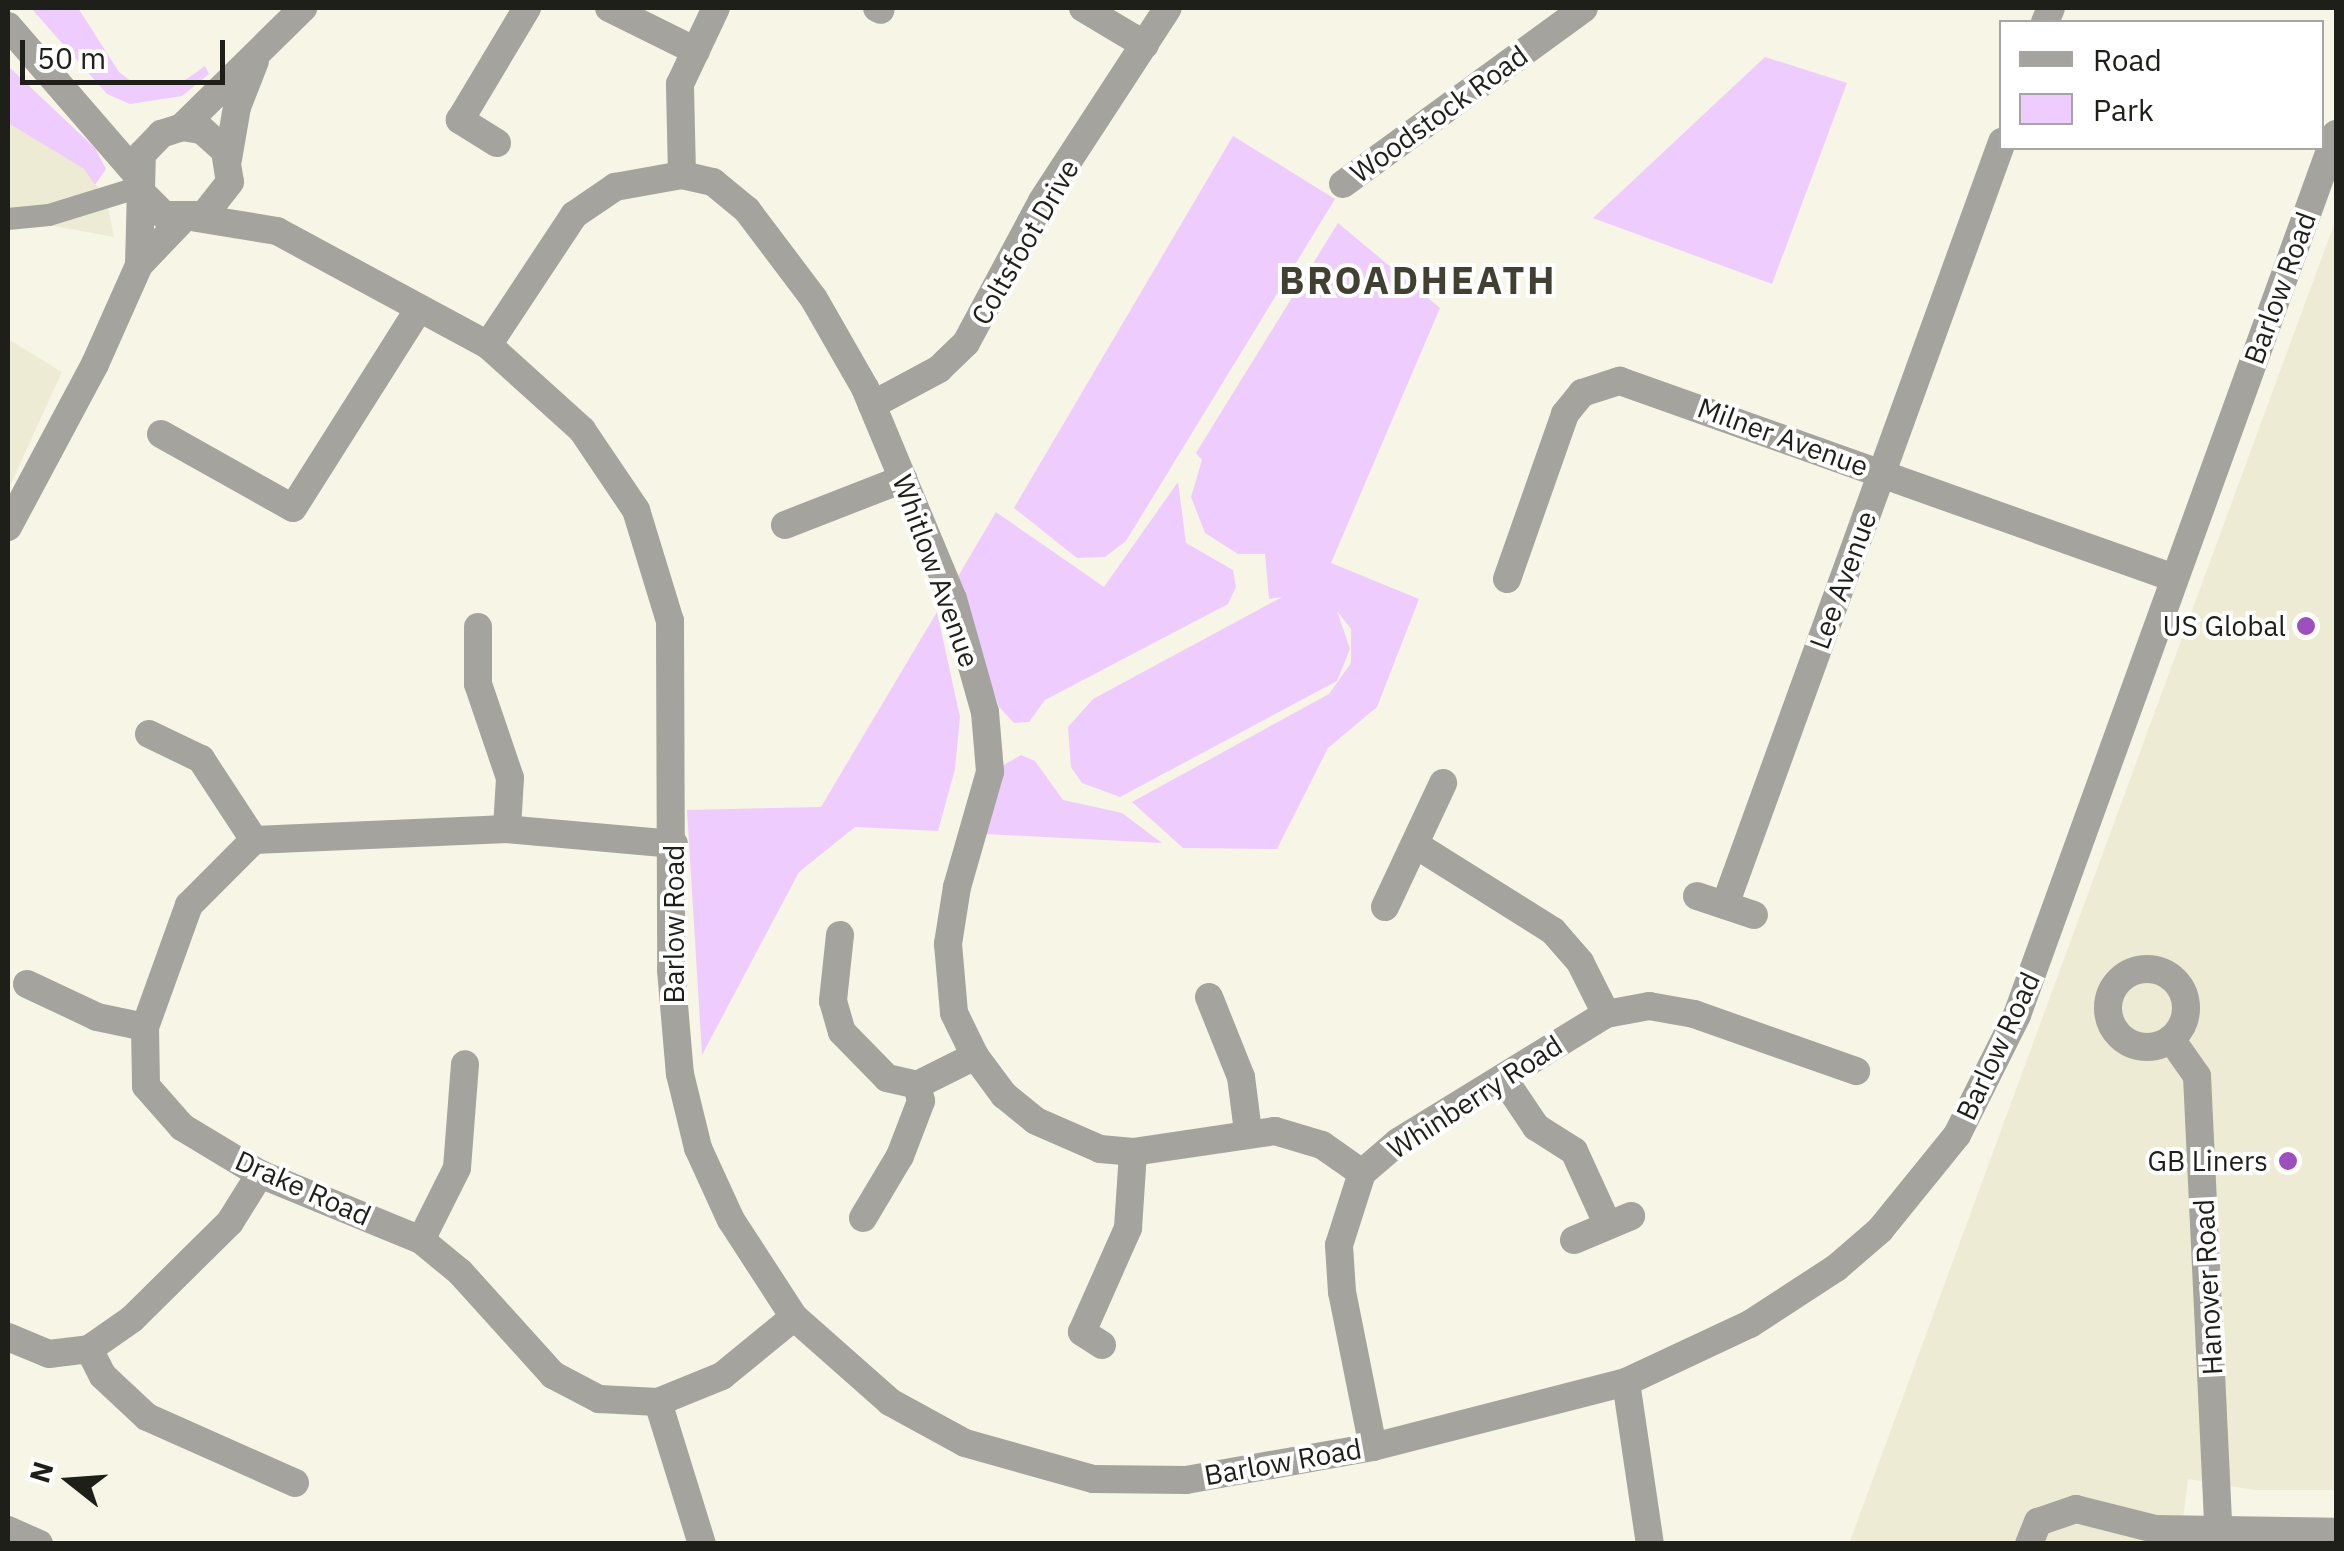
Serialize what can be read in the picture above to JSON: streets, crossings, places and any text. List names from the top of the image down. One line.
{"streets":{"street":["Woodstock Road","Coltsfoot Drive","Barlow Road","Milner Avenue","Whitlow Avenue","Lee Avenue","Whinberry Road","Drake Road","Hanover Road"]},"crossings":[["Coltsfoot Drive","Whitlow Avenue"],["Barlow Road","Milner Avenue"],["Barlow Road","Whinberry Road"],["Barlow Road","Drake Road"],["Milner Avenue","Lee Avenue"],["Whitlow Avenue","Whinberry Road"]],"districts":["BROADHEATH"],"places":["US Global","GB Liners"],"legend":["Road","Park"],"scale_bar":"50 m","north":"left"}
